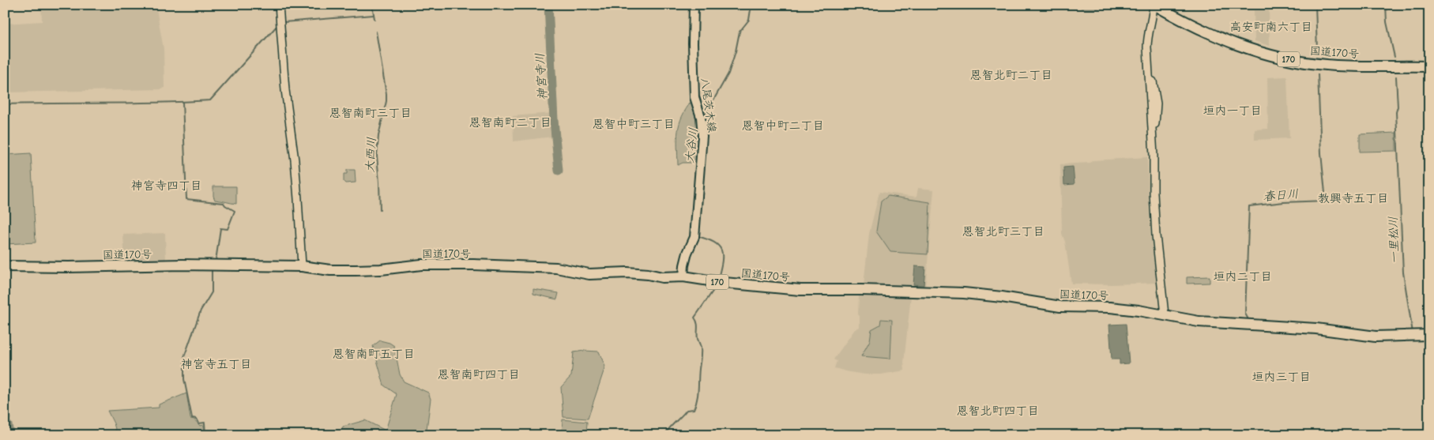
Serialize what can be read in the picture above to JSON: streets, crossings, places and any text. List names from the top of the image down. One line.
{"streets":{"highway":["国道170号","170"],"main road":["八尾茨木線"]},"crossings":[["国道170号","八尾茨木線"]],"districts":["高安町南六丁目","恩智北町二丁目","垣内一丁目","恩智南町三丁目","恩智南町二丁目","恩智中町三丁目","恩智中町二丁目","神宮寺四丁目","教興寺五丁目","恩智北町三丁目","垣内二丁目","恩智南町五丁目","神宮寺五丁目","恩智南町四丁目","垣内三丁目","恩智北町四丁目"],"water":["神宮寺川","大谷川","大西川","春日川","一里松川"]}
